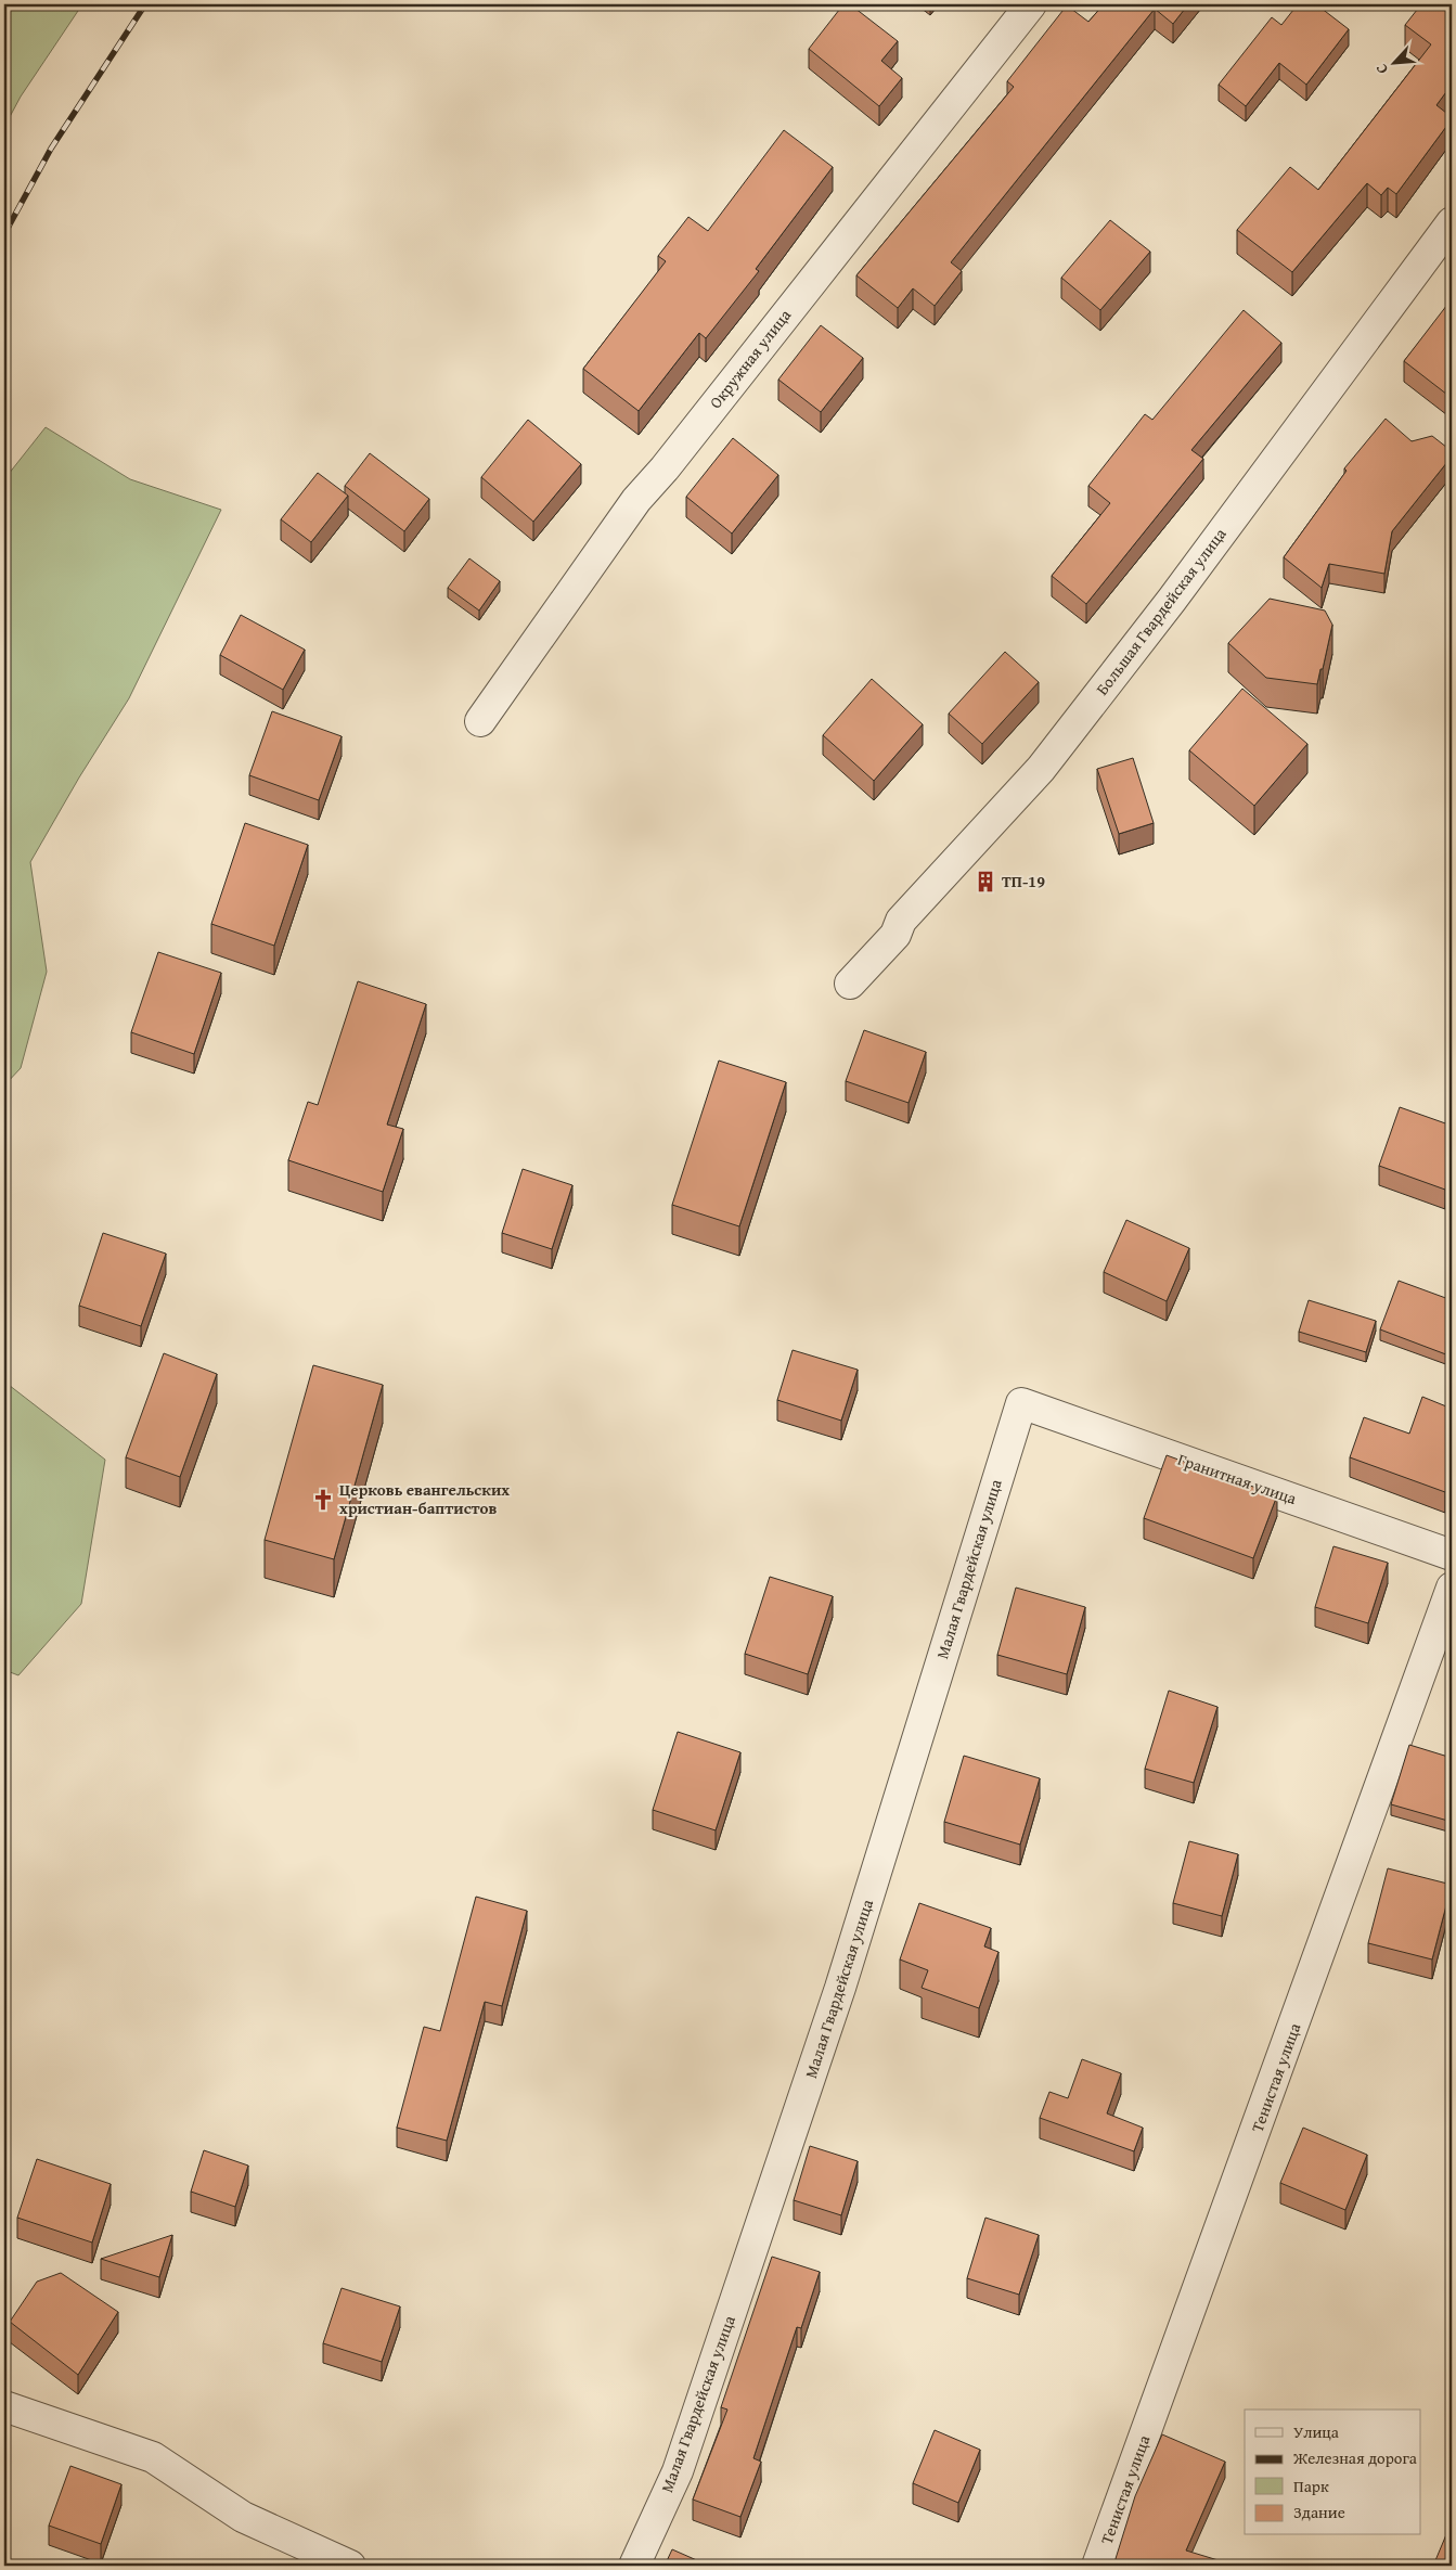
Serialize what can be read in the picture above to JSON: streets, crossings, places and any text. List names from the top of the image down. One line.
{"streets":{"street":["Окружная улица","Большая Гвардейская улица","Гранитная улица","Малая Гвардейская улица","Тенистая улица"]},"crossings":[["Гранитная улица","Малая Гвардейская улица"]],"places":{"building":["ТП-19"],"church":["Церковь евангельских христиан-баптистов"]},"legend":["Улица","Железная дорога","Парк","Здание"],"north":"bottom left"}
